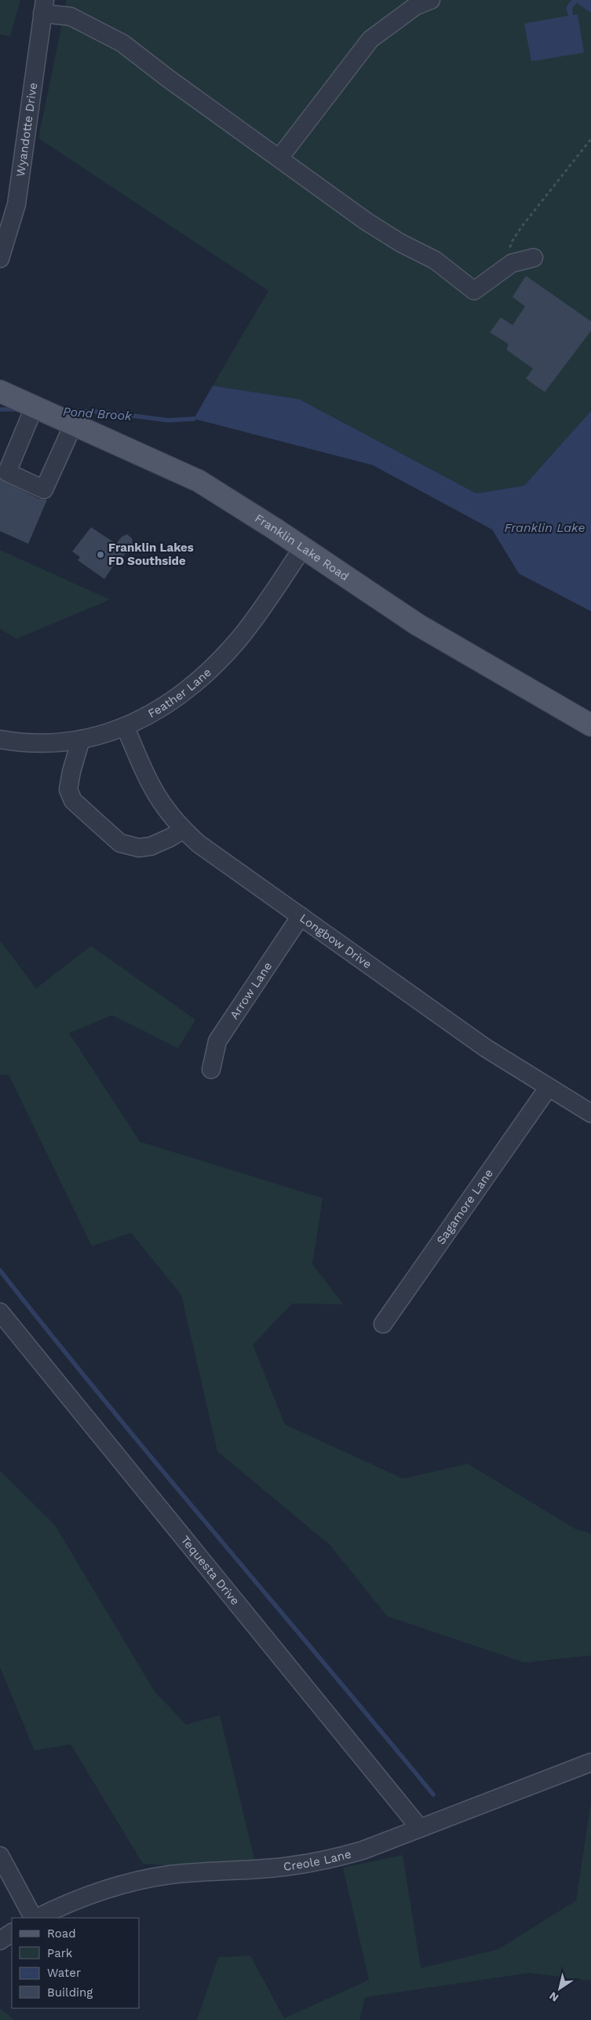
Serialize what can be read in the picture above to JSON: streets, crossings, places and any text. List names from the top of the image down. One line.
{"streets":{"main road":["Franklin Lake Road"],"street":["Wyandotte Drive","Feather Lane","Longbow Drive","Arrow Lane","Sagamore Lane","Tequesta Drive","Creole Lane"]},"crossings":[["Franklin Lake Road","Feather Lane"],["Feather Lane","Longbow Drive"],["Longbow Drive","Arrow Lane"],["Longbow Drive","Sagamore Lane"],["Tequesta Drive","Creole Lane"]],"water":["Pond Brook","Franklin Lake"],"places":["Franklin Lakes FD Southside"],"legend":["Road","Park","Water","Building"],"north":"bottom left"}
